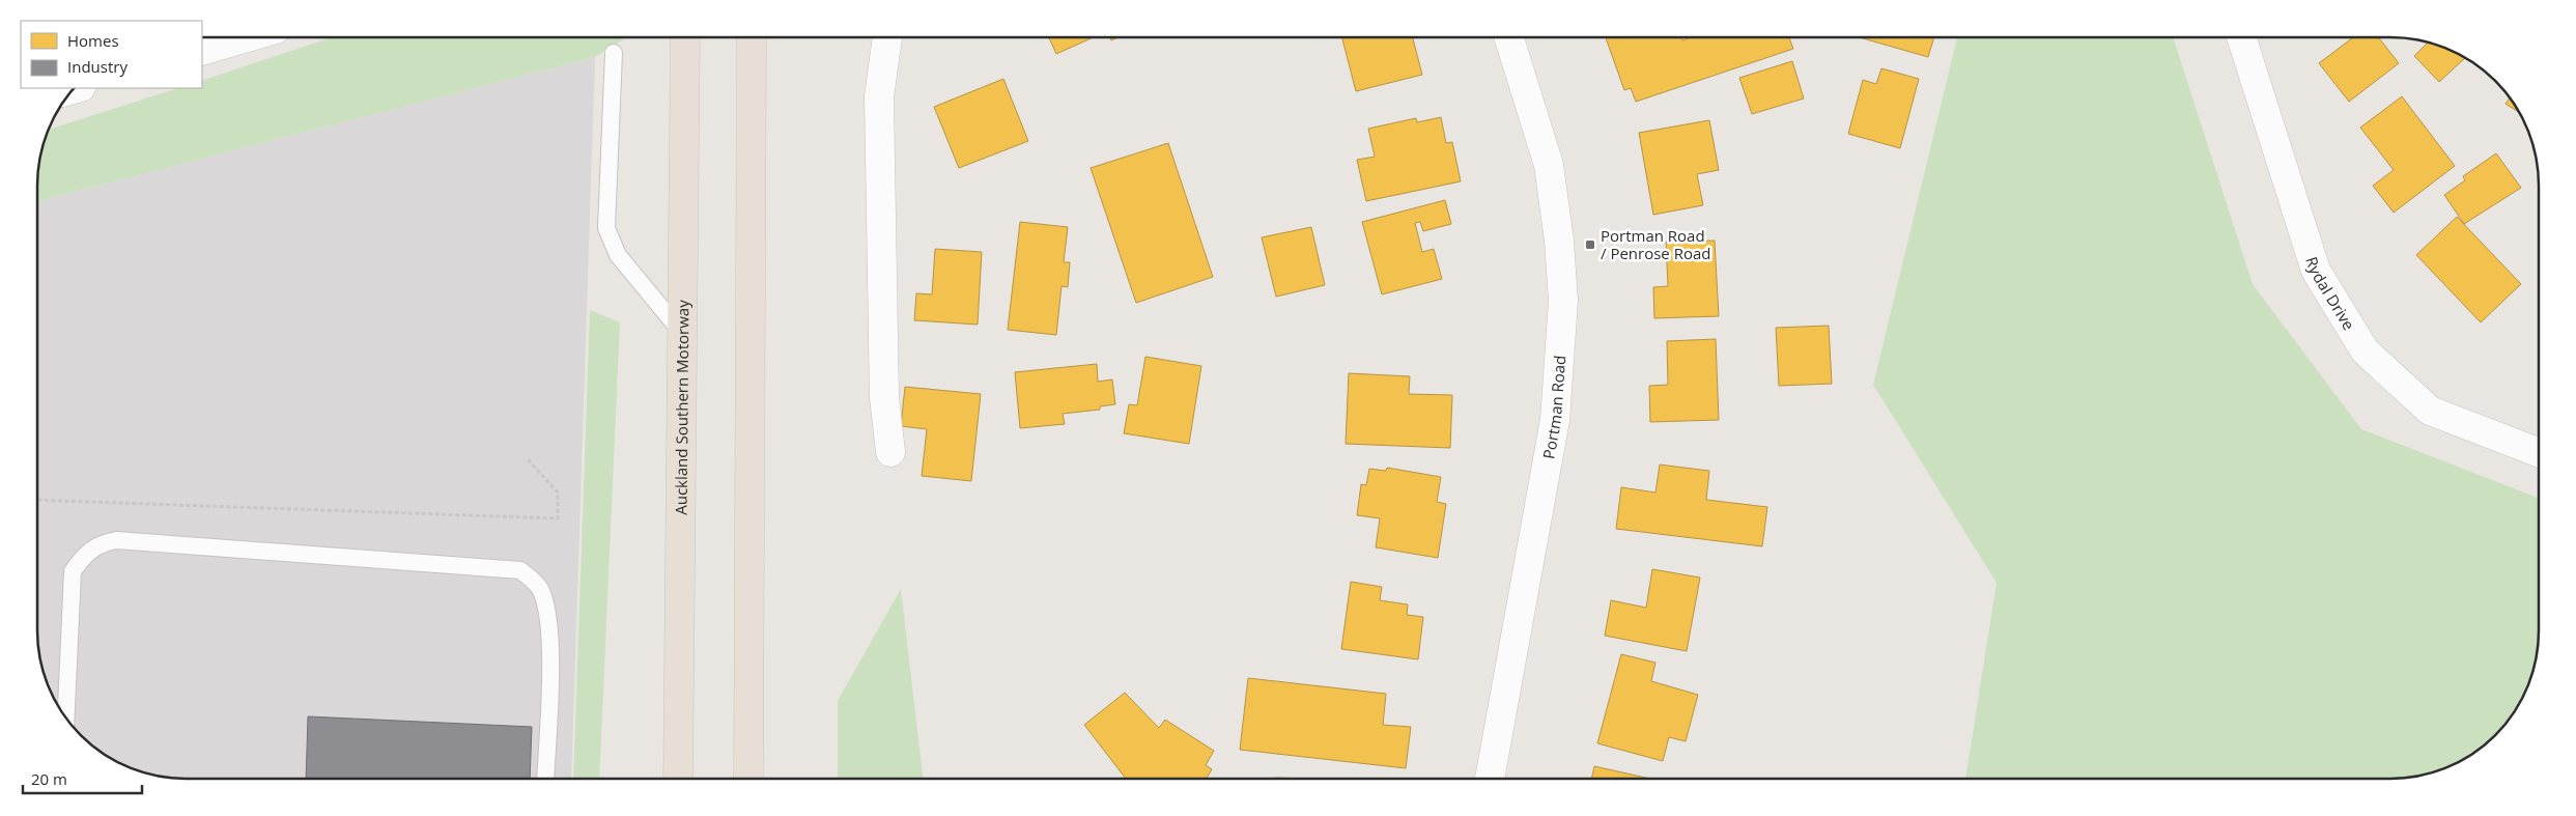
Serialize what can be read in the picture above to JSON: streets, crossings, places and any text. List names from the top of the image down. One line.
{"streets":{"highway":["Auckland Southern Motorway"],"street":["Rydal Drive","Portman Road"]},"places":{"transit":["Portman Road / Penrose Road"]},"legend":["Homes","Industry"],"scale_bar":"20 m"}
